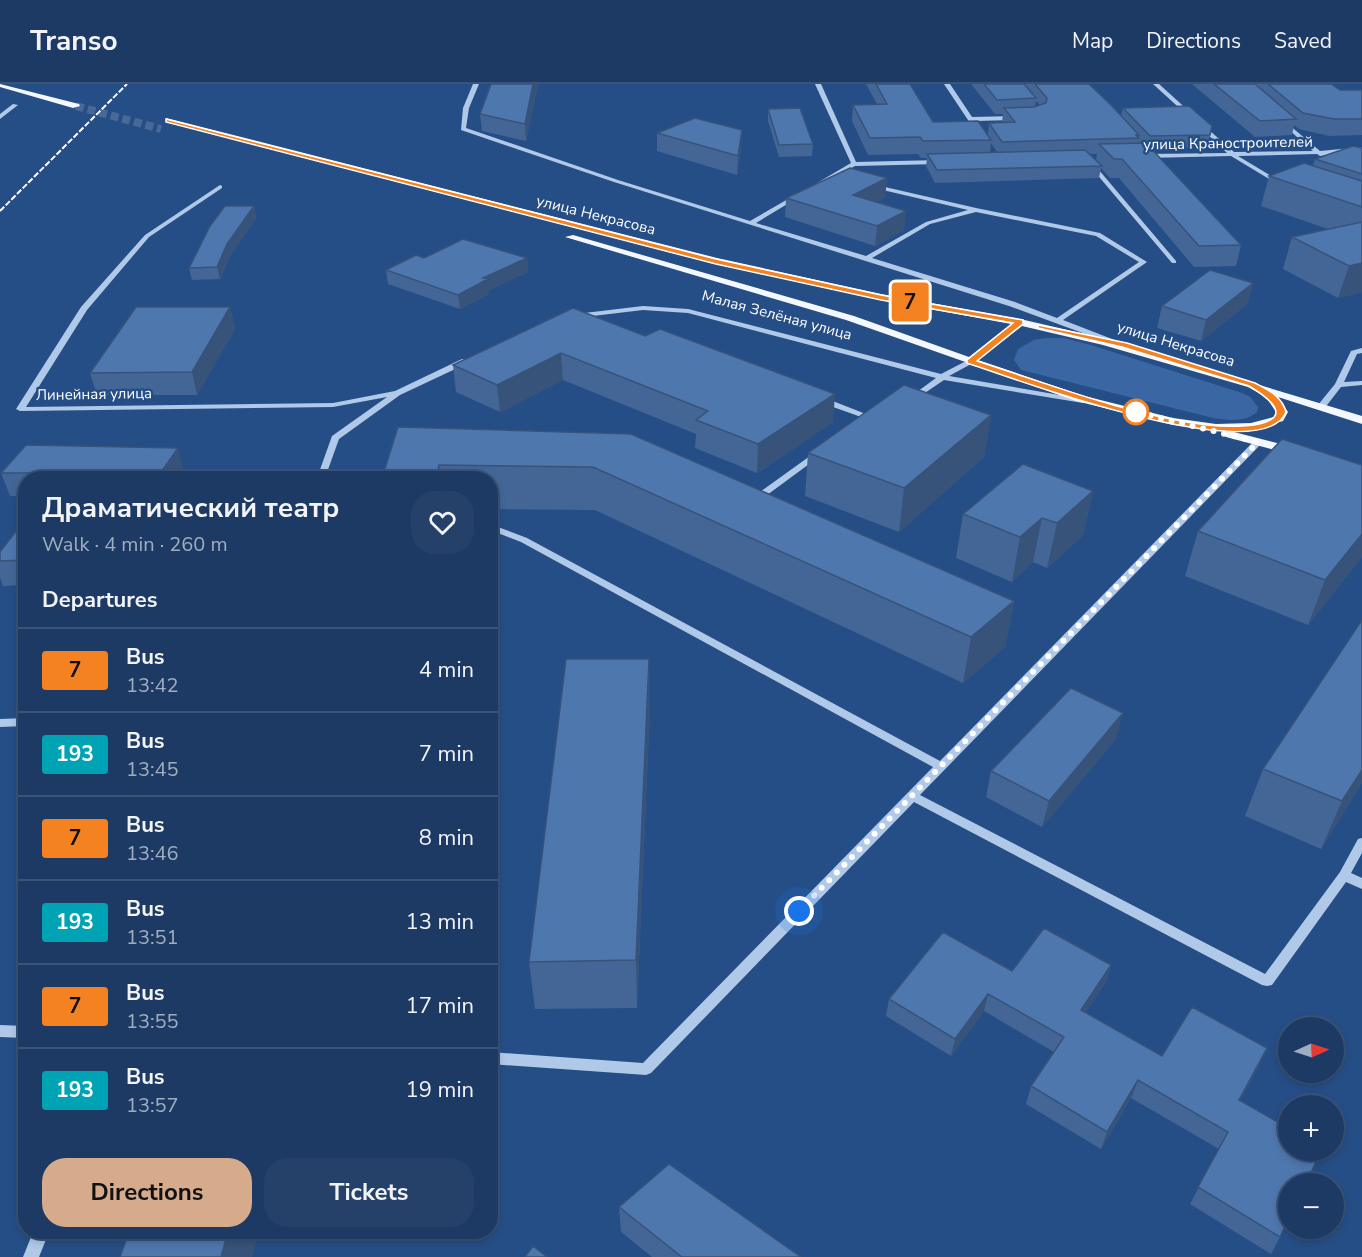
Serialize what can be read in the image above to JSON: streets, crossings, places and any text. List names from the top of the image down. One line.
{"streets":{"main road":["улица Некрасова"],"street":["улица Краностроителей","Малая Зелёная улица","Линейная улица"]},"crossings":[["улица Некрасова","Малая Зелёная улица"]],"lines":["bus line 7"],"north":"right","page":{"header":"Transo","nav":["Map","Directions","Saved"],"on_map":"7","heading":[["Драматический театр","Walk · 4 min · 260 m"],"Departures"],"list":[{"mark":"7","name":"Bus","note":"13:42","value":"4 min"},{"mark":"193","name":"Bus","note":"13:45","value":"7 min"},{"mark":"7","name":"Bus","note":"13:46","value":"8 min"},{"mark":"193","name":"Bus","note":"13:51","value":"13 min"},{"mark":"7","name":"Bus","note":"13:55","value":"17 min"},{"mark":"193","name":"Bus","note":"13:57","value":"19 min"}],"map_buttons":["+","−"],"buttons":["Directions","Tickets"]}}
